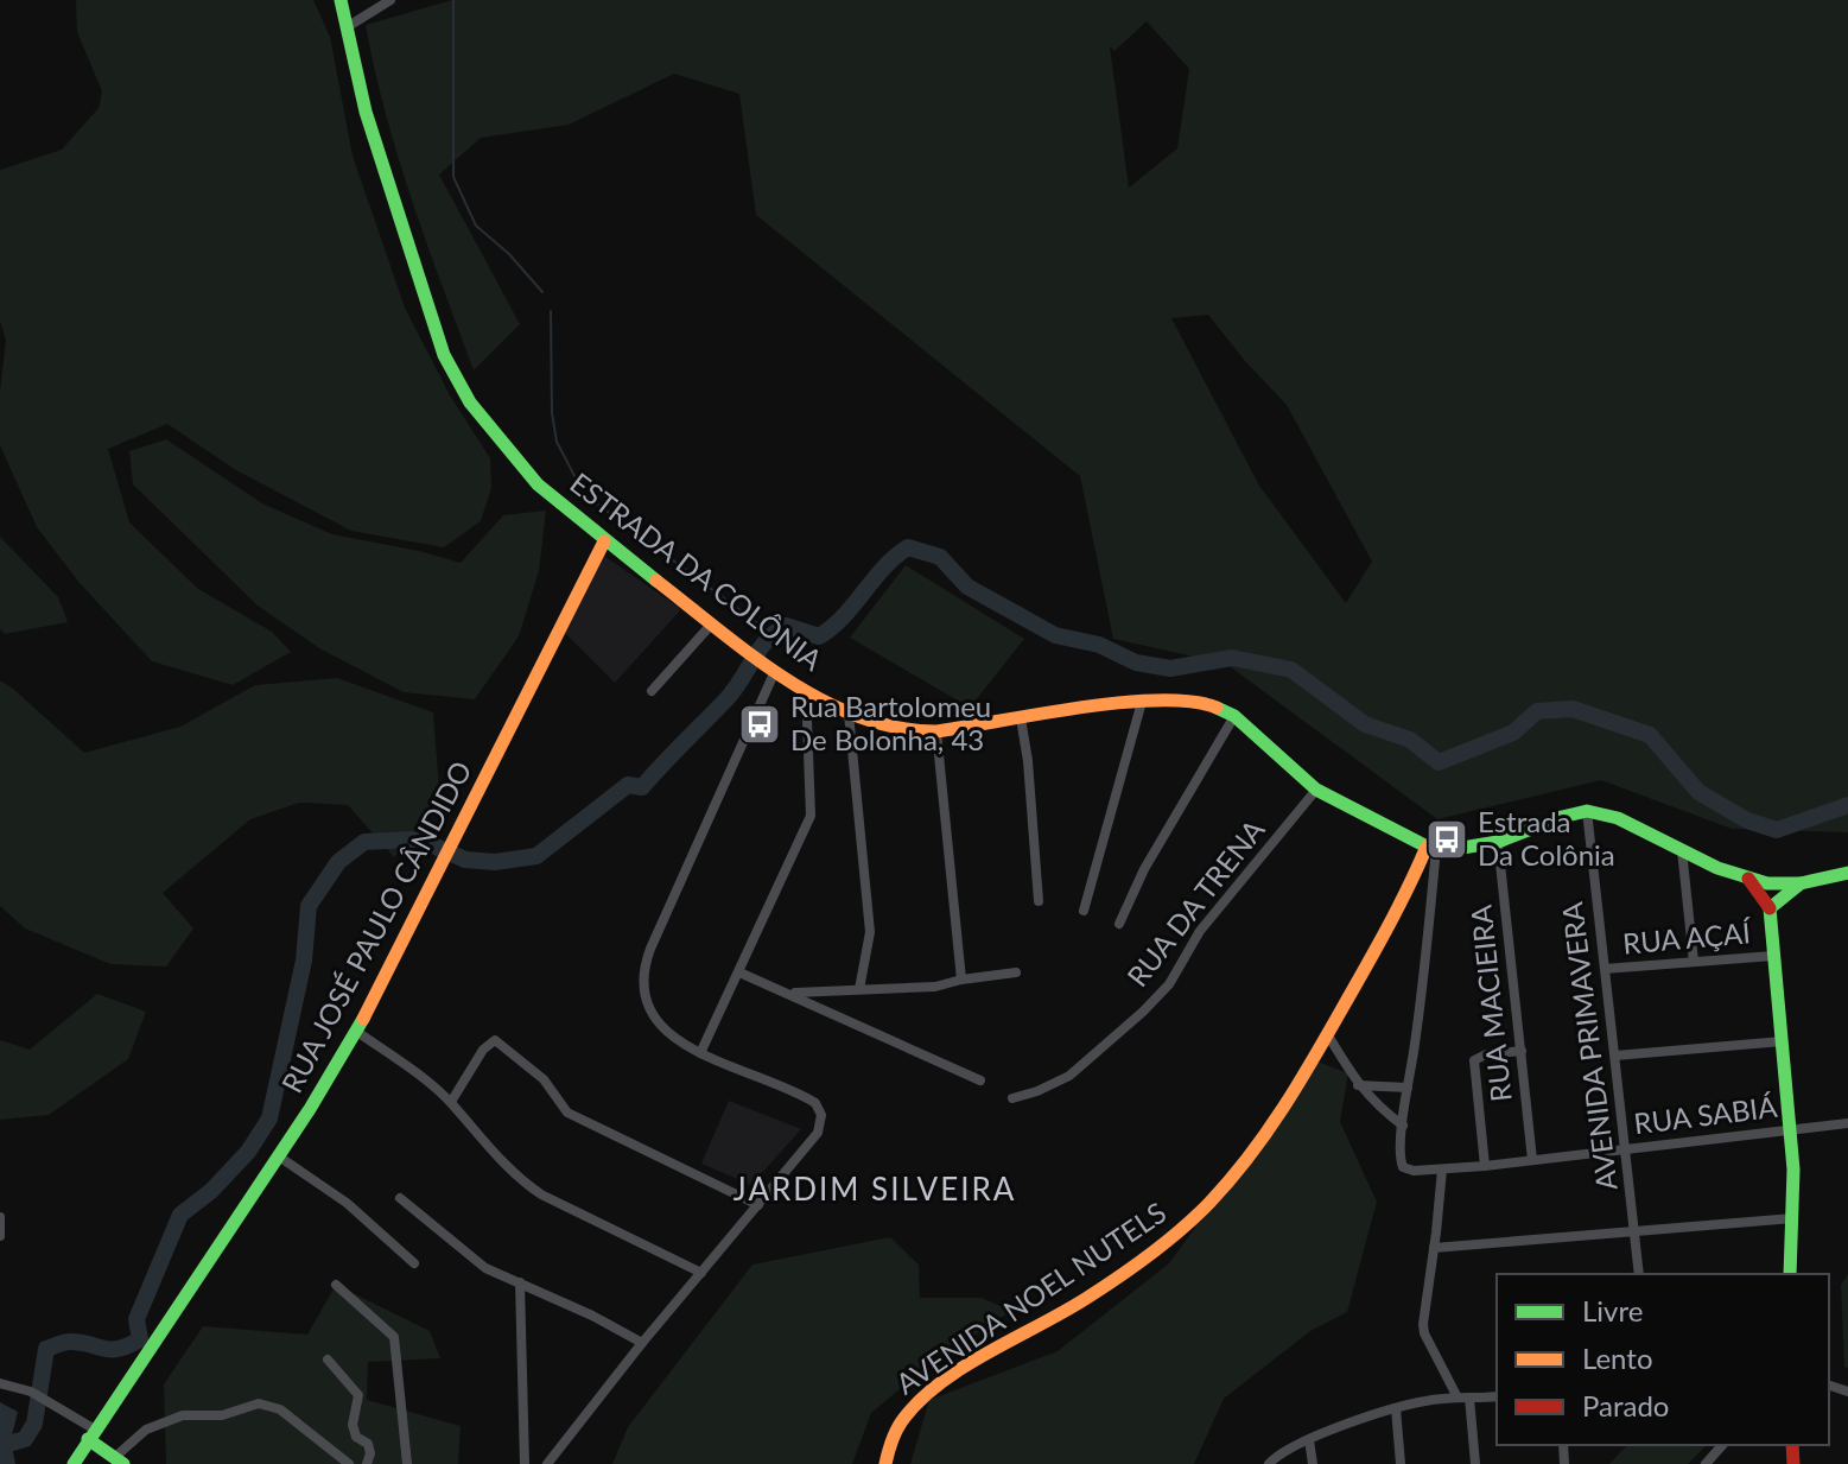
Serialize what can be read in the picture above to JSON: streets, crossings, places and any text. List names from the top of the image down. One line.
{"streets":{"street":["ESTRADA DA COLÔNIA","RUA DA TRENA","RUA JOSÉ PAULO CÂNDIDO","RUA AÇAÍ","RUA MACIEIRA","AVENIDA PRIMAVERA","RUA SABIÁ","AVENIDA NOEL NUTELS"]},"crossings":[["ESTRADA DA COLÔNIA","RUA DA TRENA"],["ESTRADA DA COLÔNIA","RUA JOSÉ PAULO CÂNDIDO"],["ESTRADA DA COLÔNIA","AVENIDA NOEL NUTELS"],["RUA AÇAÍ","AVENIDA PRIMAVERA"],["RUA MACIEIRA","RUA SABIÁ"],["AVENIDA PRIMAVERA","RUA SABIÁ"]],"districts":["JARDIM SILVEIRA"],"places":{"bus stop":["Rua Bartolomeu De Bolonha, 43","Estrada Da Colônia"]},"legend":["Livre","Lento","Parado"]}
